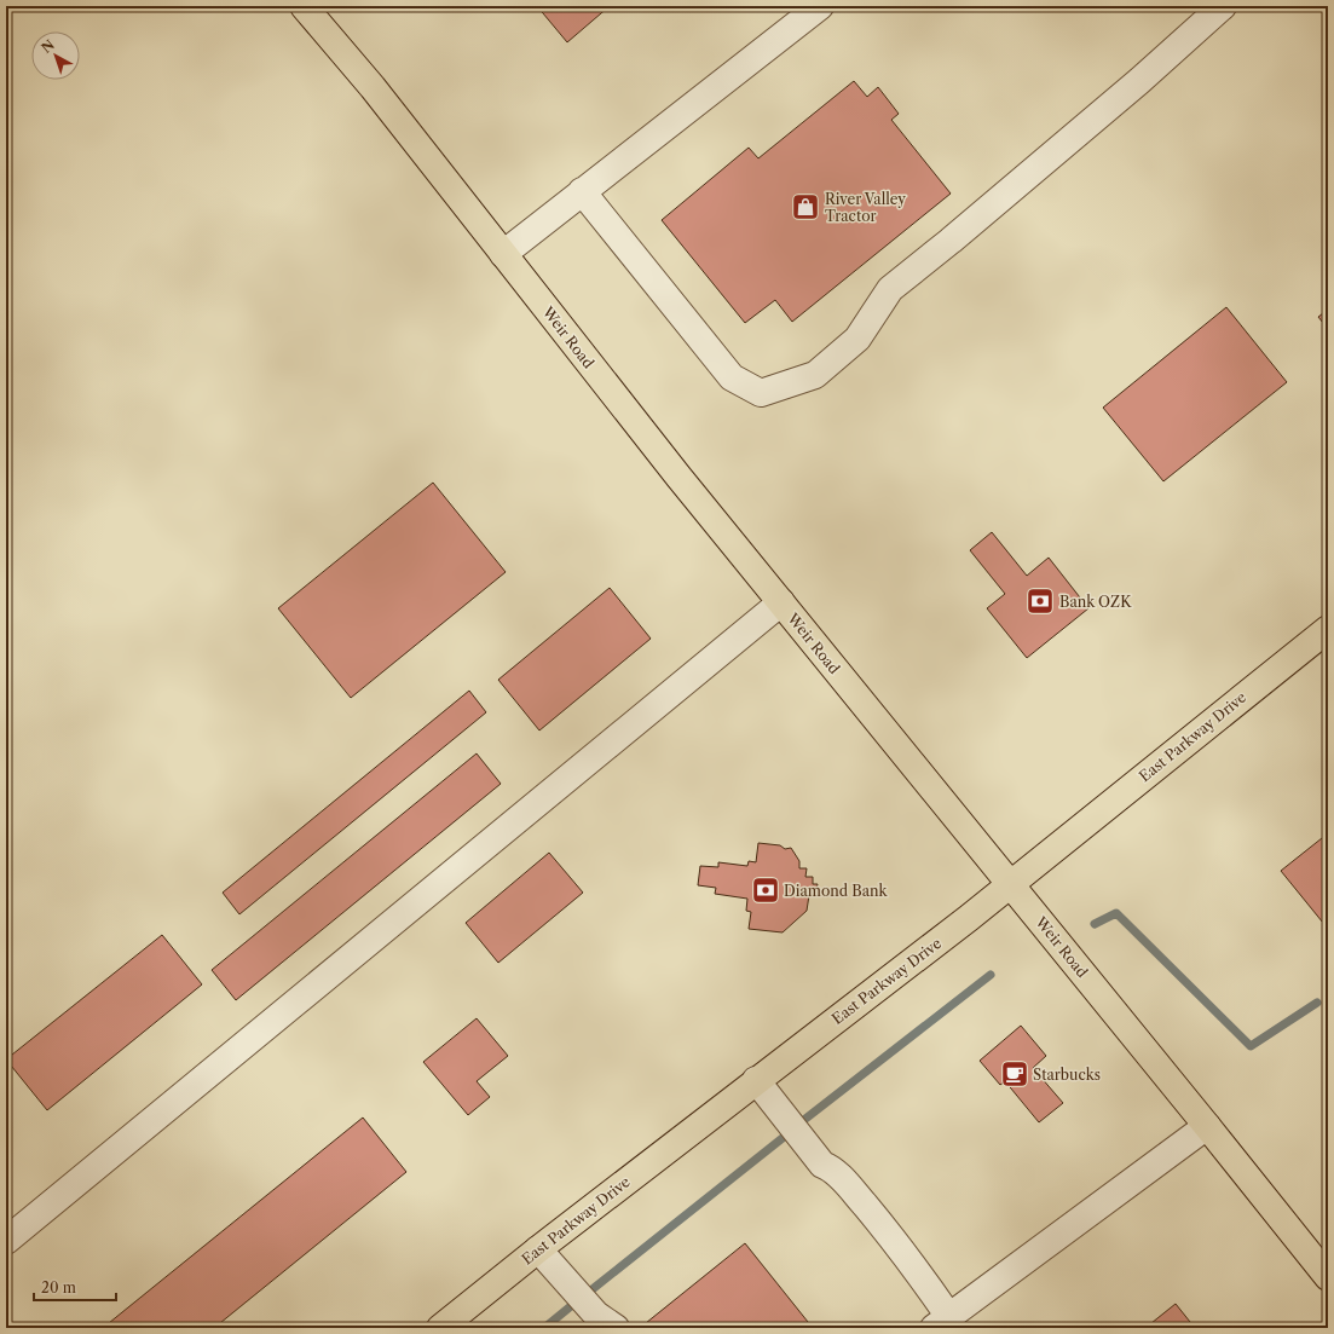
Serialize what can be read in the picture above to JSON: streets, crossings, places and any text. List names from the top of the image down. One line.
{"streets":{"main road":["Weir Road","East Parkway Drive"]},"crossings":[["Weir Road","East Parkway Drive"]],"places":{"shop":["River Valley Tractor"],"bank":["Bank OZK","Diamond Bank"],"cafe":["Starbucks"]},"scale_bar":"20 m","north":"top left"}
